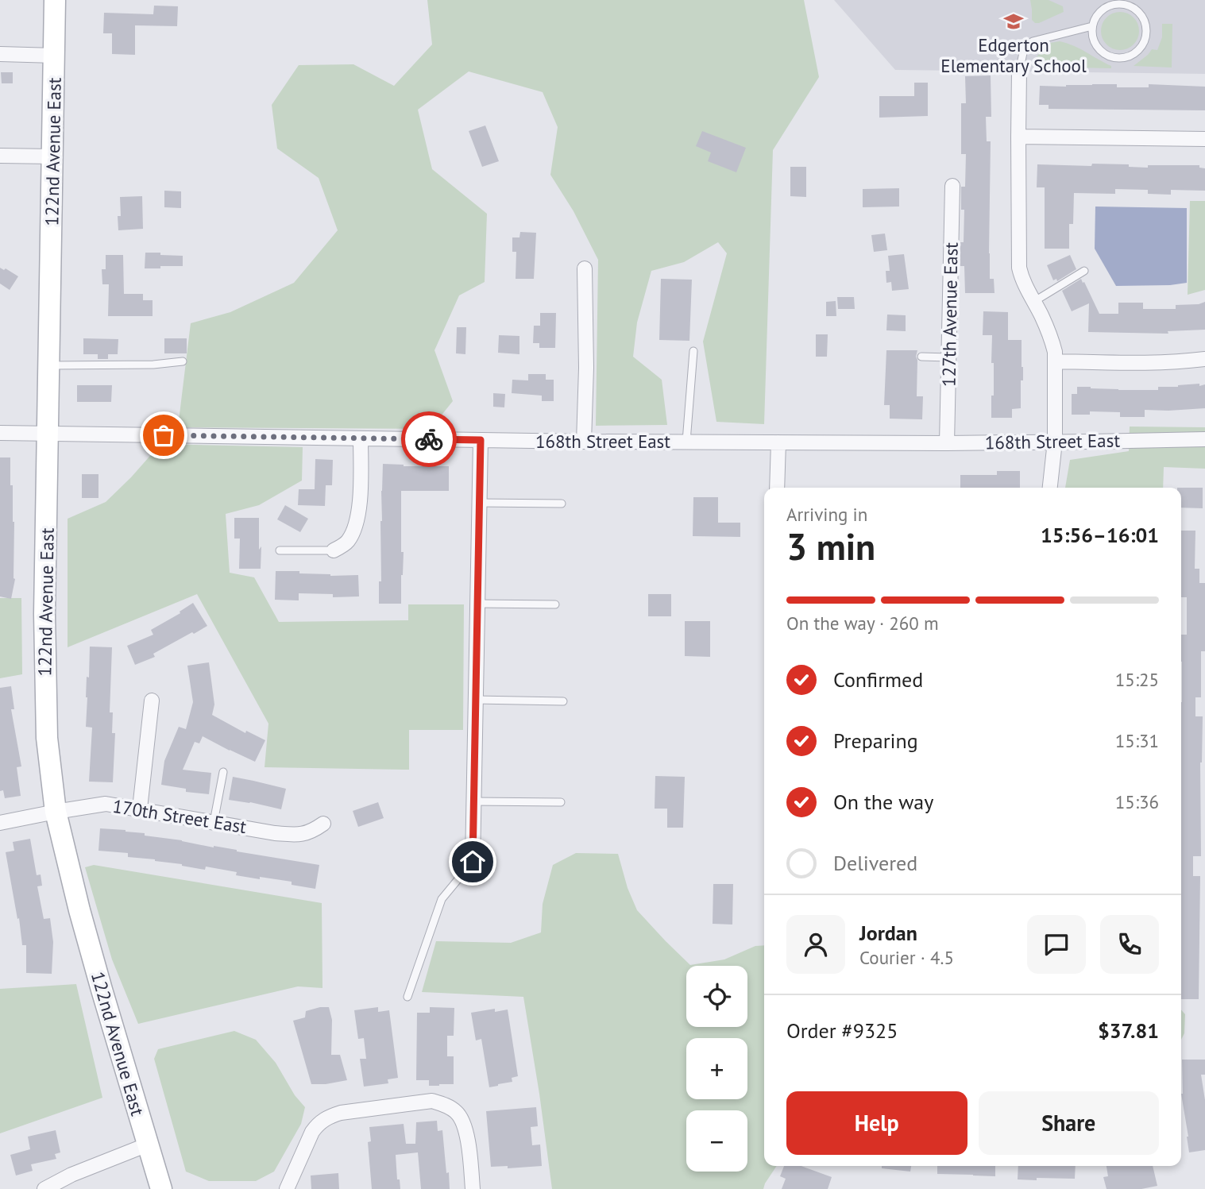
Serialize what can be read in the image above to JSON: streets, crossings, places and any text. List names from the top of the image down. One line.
{"streets":{"main road":["122nd Avenue East"],"street":["127th Avenue East","168th Street East","170th Street East"]},"crossings":[["122nd Avenue East","168th Street East"],["122nd Avenue East","170th Street East"],["127th Avenue East","168th Street East"]],"places":{"school or university":["Edgerton Elementary School"]},"page":{"heading":["3 min","Arriving in","15:56–16:01"],"panel":["Jordan","Courier · 4.5","Order #9325","$37.81"],"bar":"On the way · 260 m","list":[["Confirmed","15:25"],["Preparing","15:31"],["On the way","15:36"],"Delivered"],"map_buttons":["+","−"],"buttons":["Help","Share"]}}
